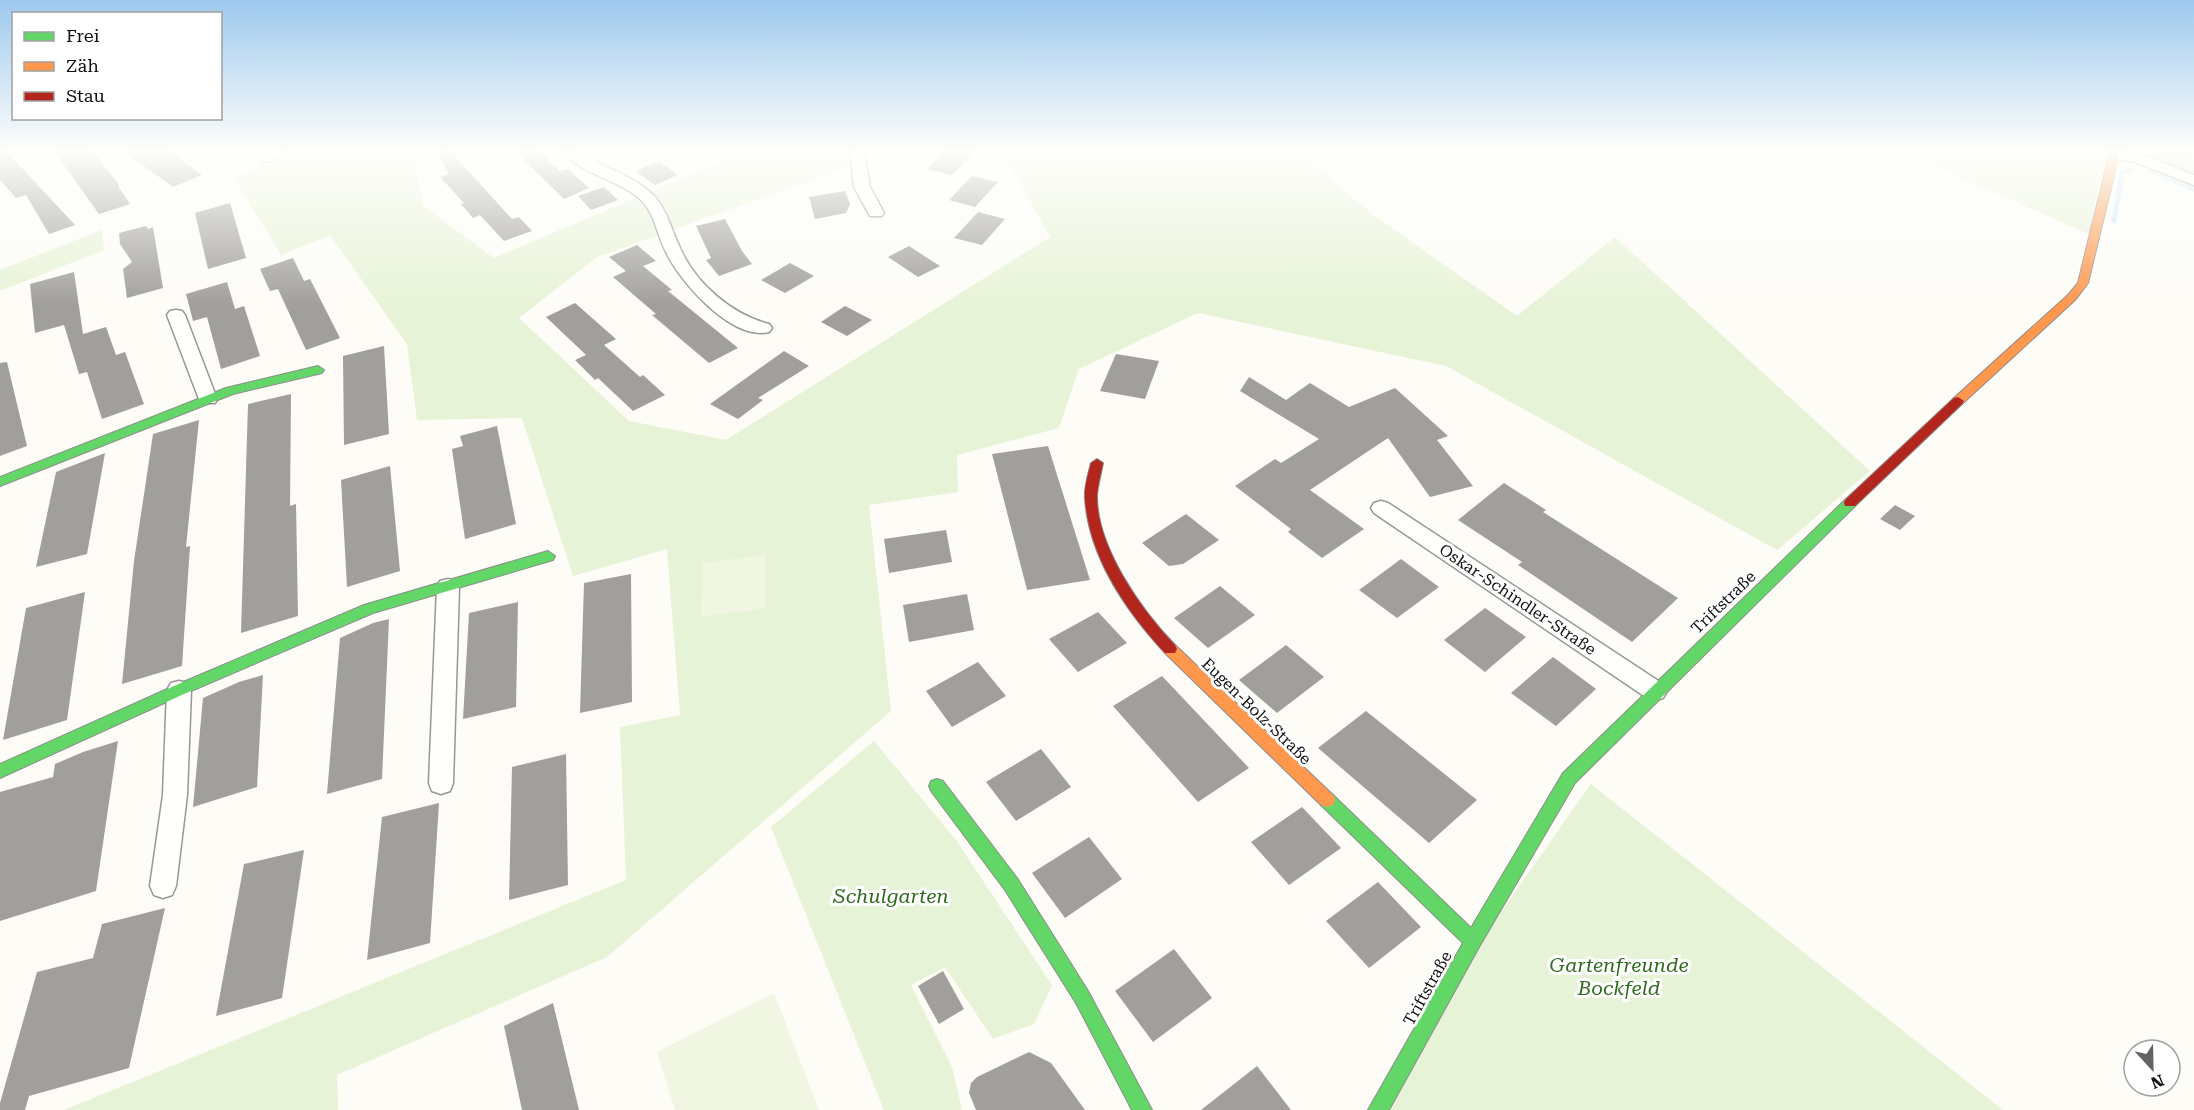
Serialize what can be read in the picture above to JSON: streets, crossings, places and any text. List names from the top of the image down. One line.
{"streets":{"street":["Oskar-Schindler-Straße","Triftstraße","Eugen-Bolz-Straße"]},"crossings":[["Oskar-Schindler-Straße","Triftstraße"],["Triftstraße","Eugen-Bolz-Straße"]],"parks":["Schulgarten","Gartenfreunde Bockfeld"],"legend":["Frei","Zäh","Stau"],"north":"bottom"}
